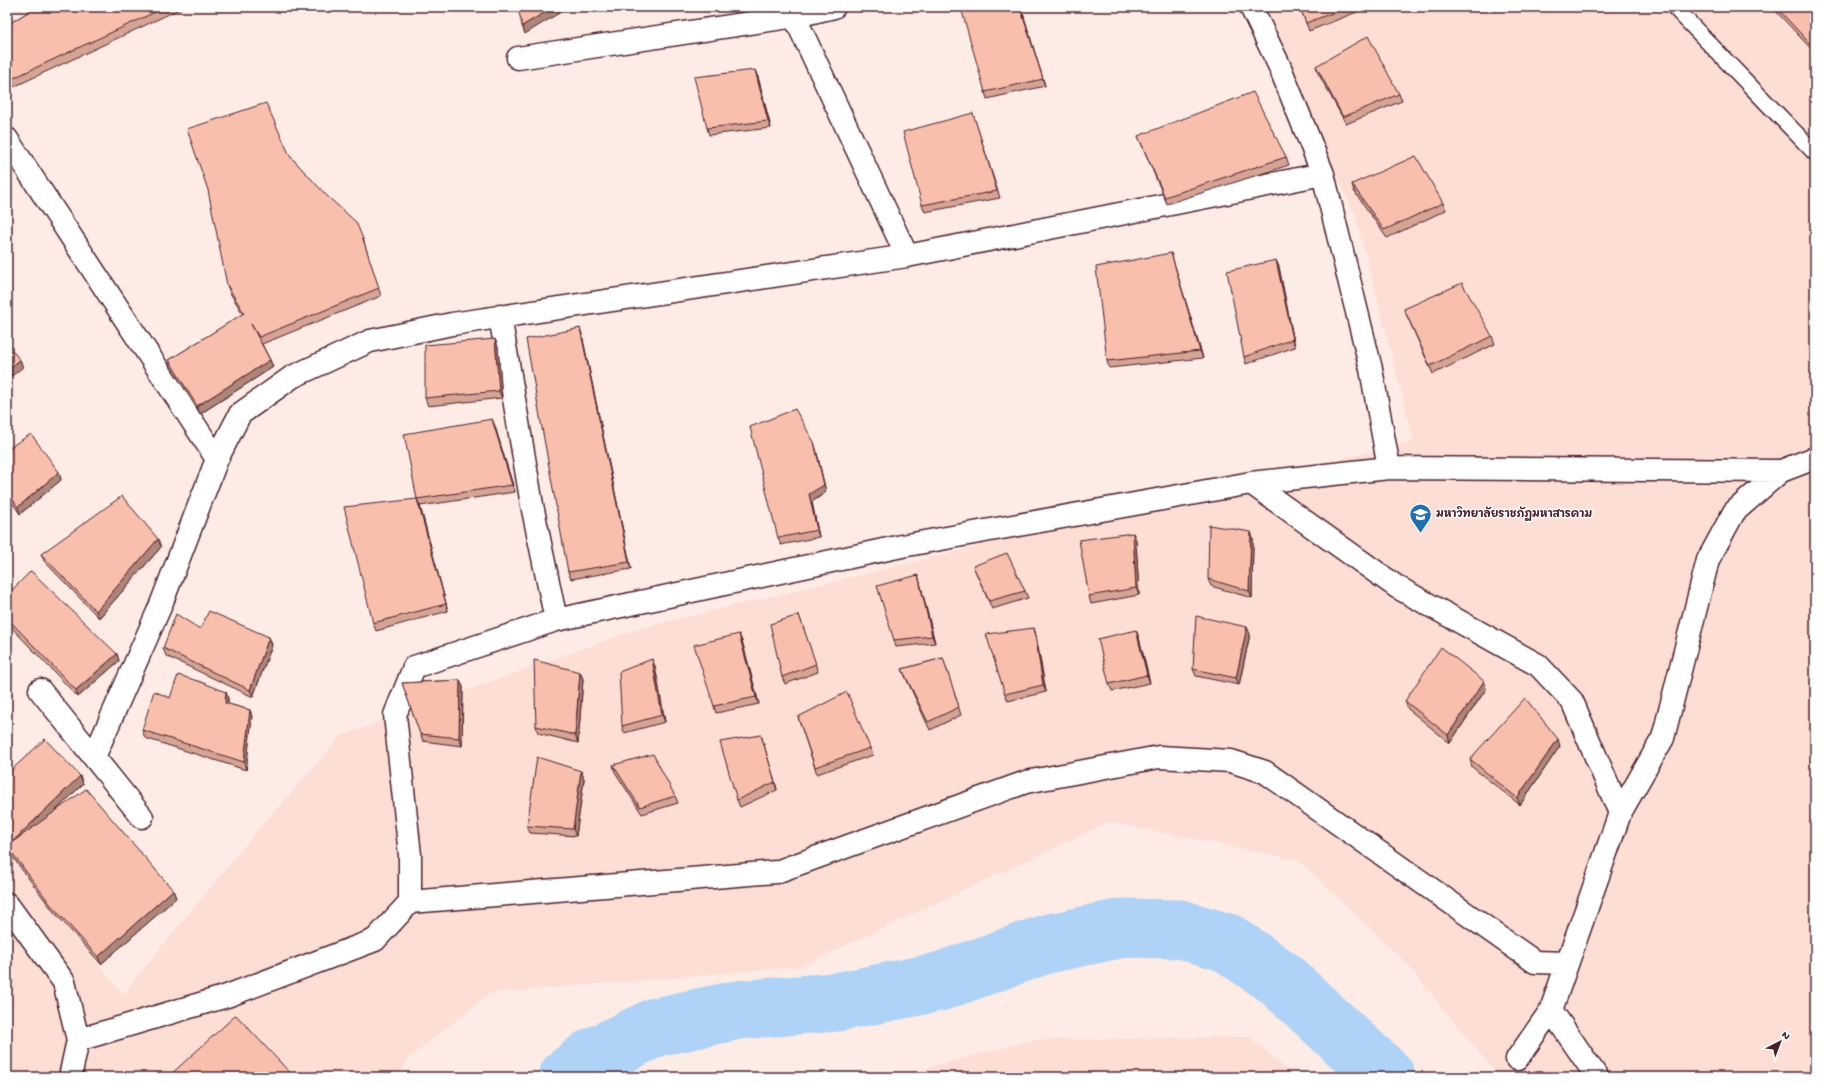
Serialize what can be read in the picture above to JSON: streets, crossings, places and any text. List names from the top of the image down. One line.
{"places":{"school or university":["มหาวิทยาลัยราชภัฏมหาสารคาม"]},"north":"top right"}
